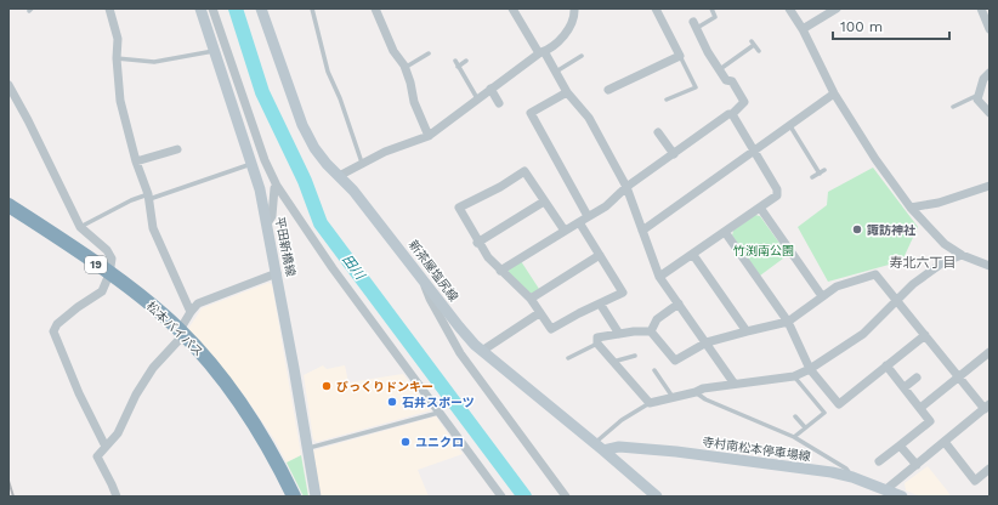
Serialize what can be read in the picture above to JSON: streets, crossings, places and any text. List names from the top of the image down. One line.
{"streets":{"highway":["19","松本バイパス"],"main road":["平田新橋線","新茶屋塩尻線","寺村南松本停車場線"]},"crossings":[["新茶屋塩尻線","寺村南松本停車場線"]],"districts":["寿北六丁目"],"water":["田川"],"parks":["竹渕南公園"],"places":["諏訪神社","びっくりドンキー","石井スポーツ","ユニクロ"],"scale_bar":"100 m"}
